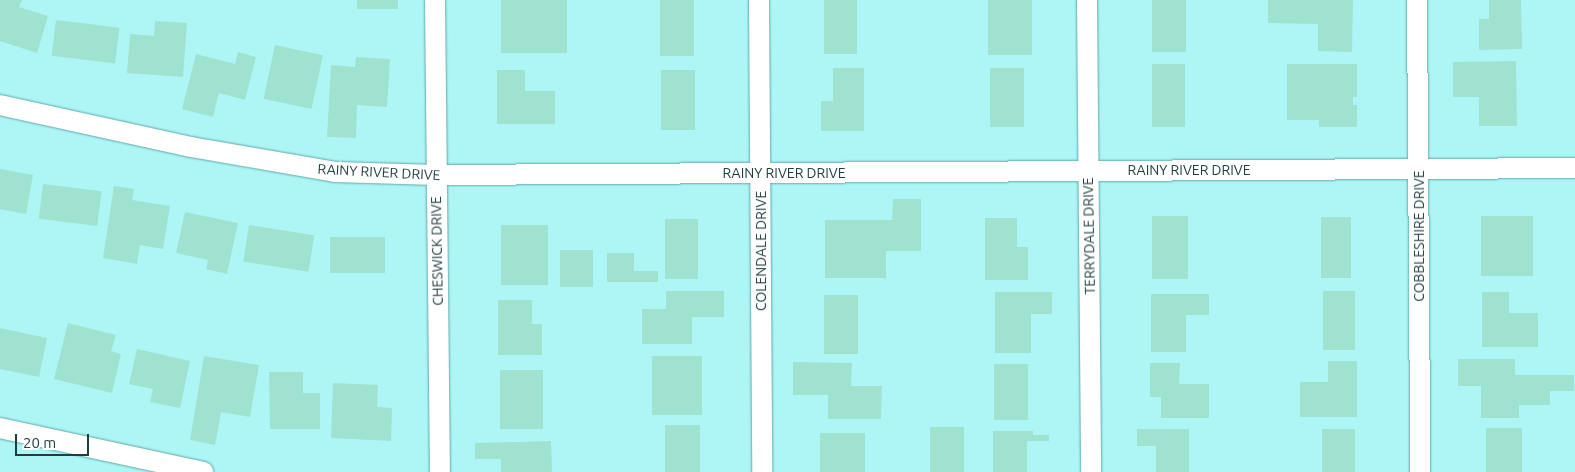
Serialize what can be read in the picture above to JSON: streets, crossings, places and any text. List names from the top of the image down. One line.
{"streets":{"street":["RAINY RIVER DRIVE","TERRYDALE DRIVE","COBBLESHIRE DRIVE","CHESWICK DRIVE","COLENDALE DRIVE"]},"crossings":[["RAINY RIVER DRIVE","TERRYDALE DRIVE"],["RAINY RIVER DRIVE","COBBLESHIRE DRIVE"],["RAINY RIVER DRIVE","CHESWICK DRIVE"],["RAINY RIVER DRIVE","COLENDALE DRIVE"]],"scale_bar":"20 m"}
